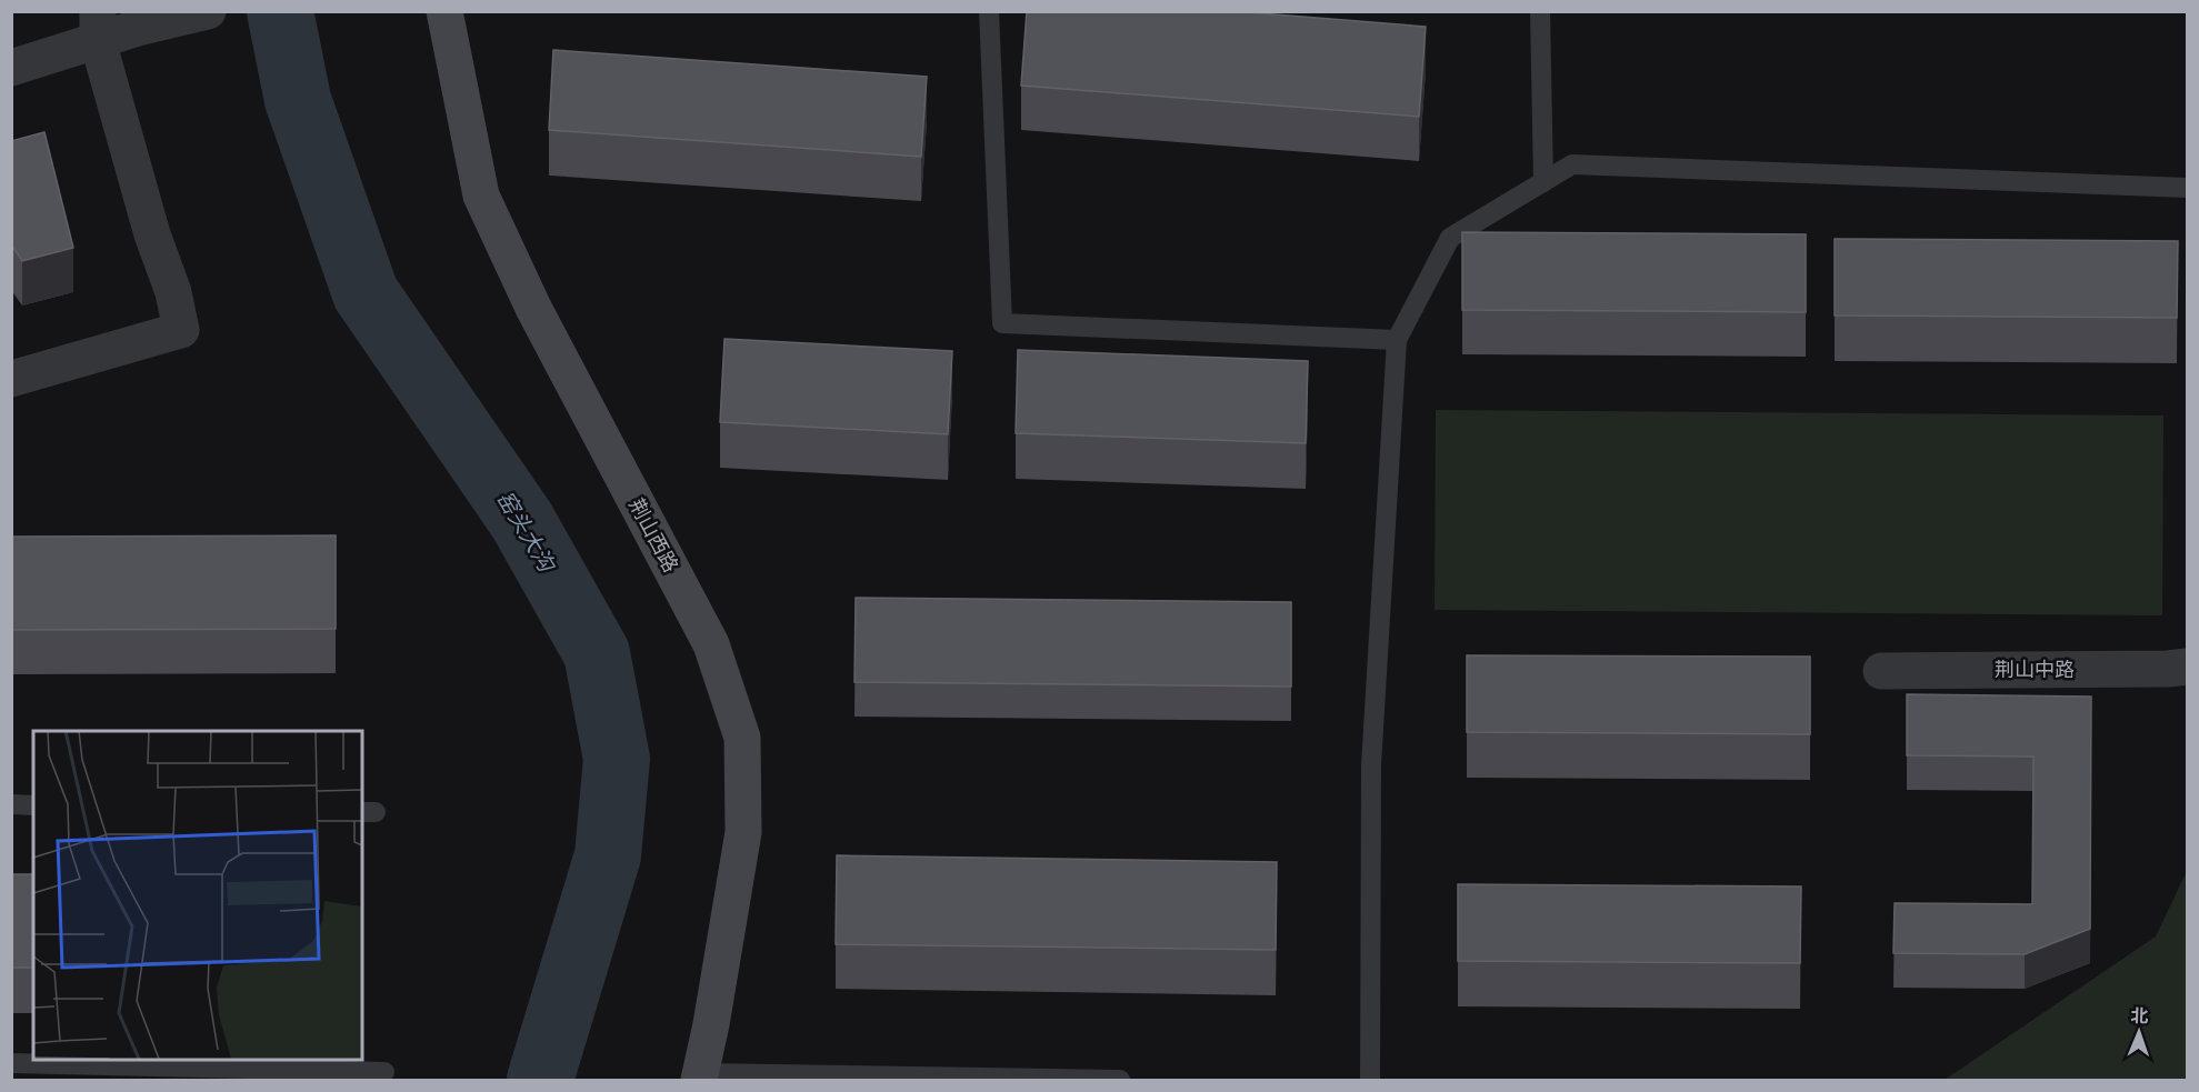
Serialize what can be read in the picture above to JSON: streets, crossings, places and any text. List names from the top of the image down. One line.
{"streets":{"street":["荆山西路","荆山中路"]},"water":["窑头大沟"],"north":"top"}
